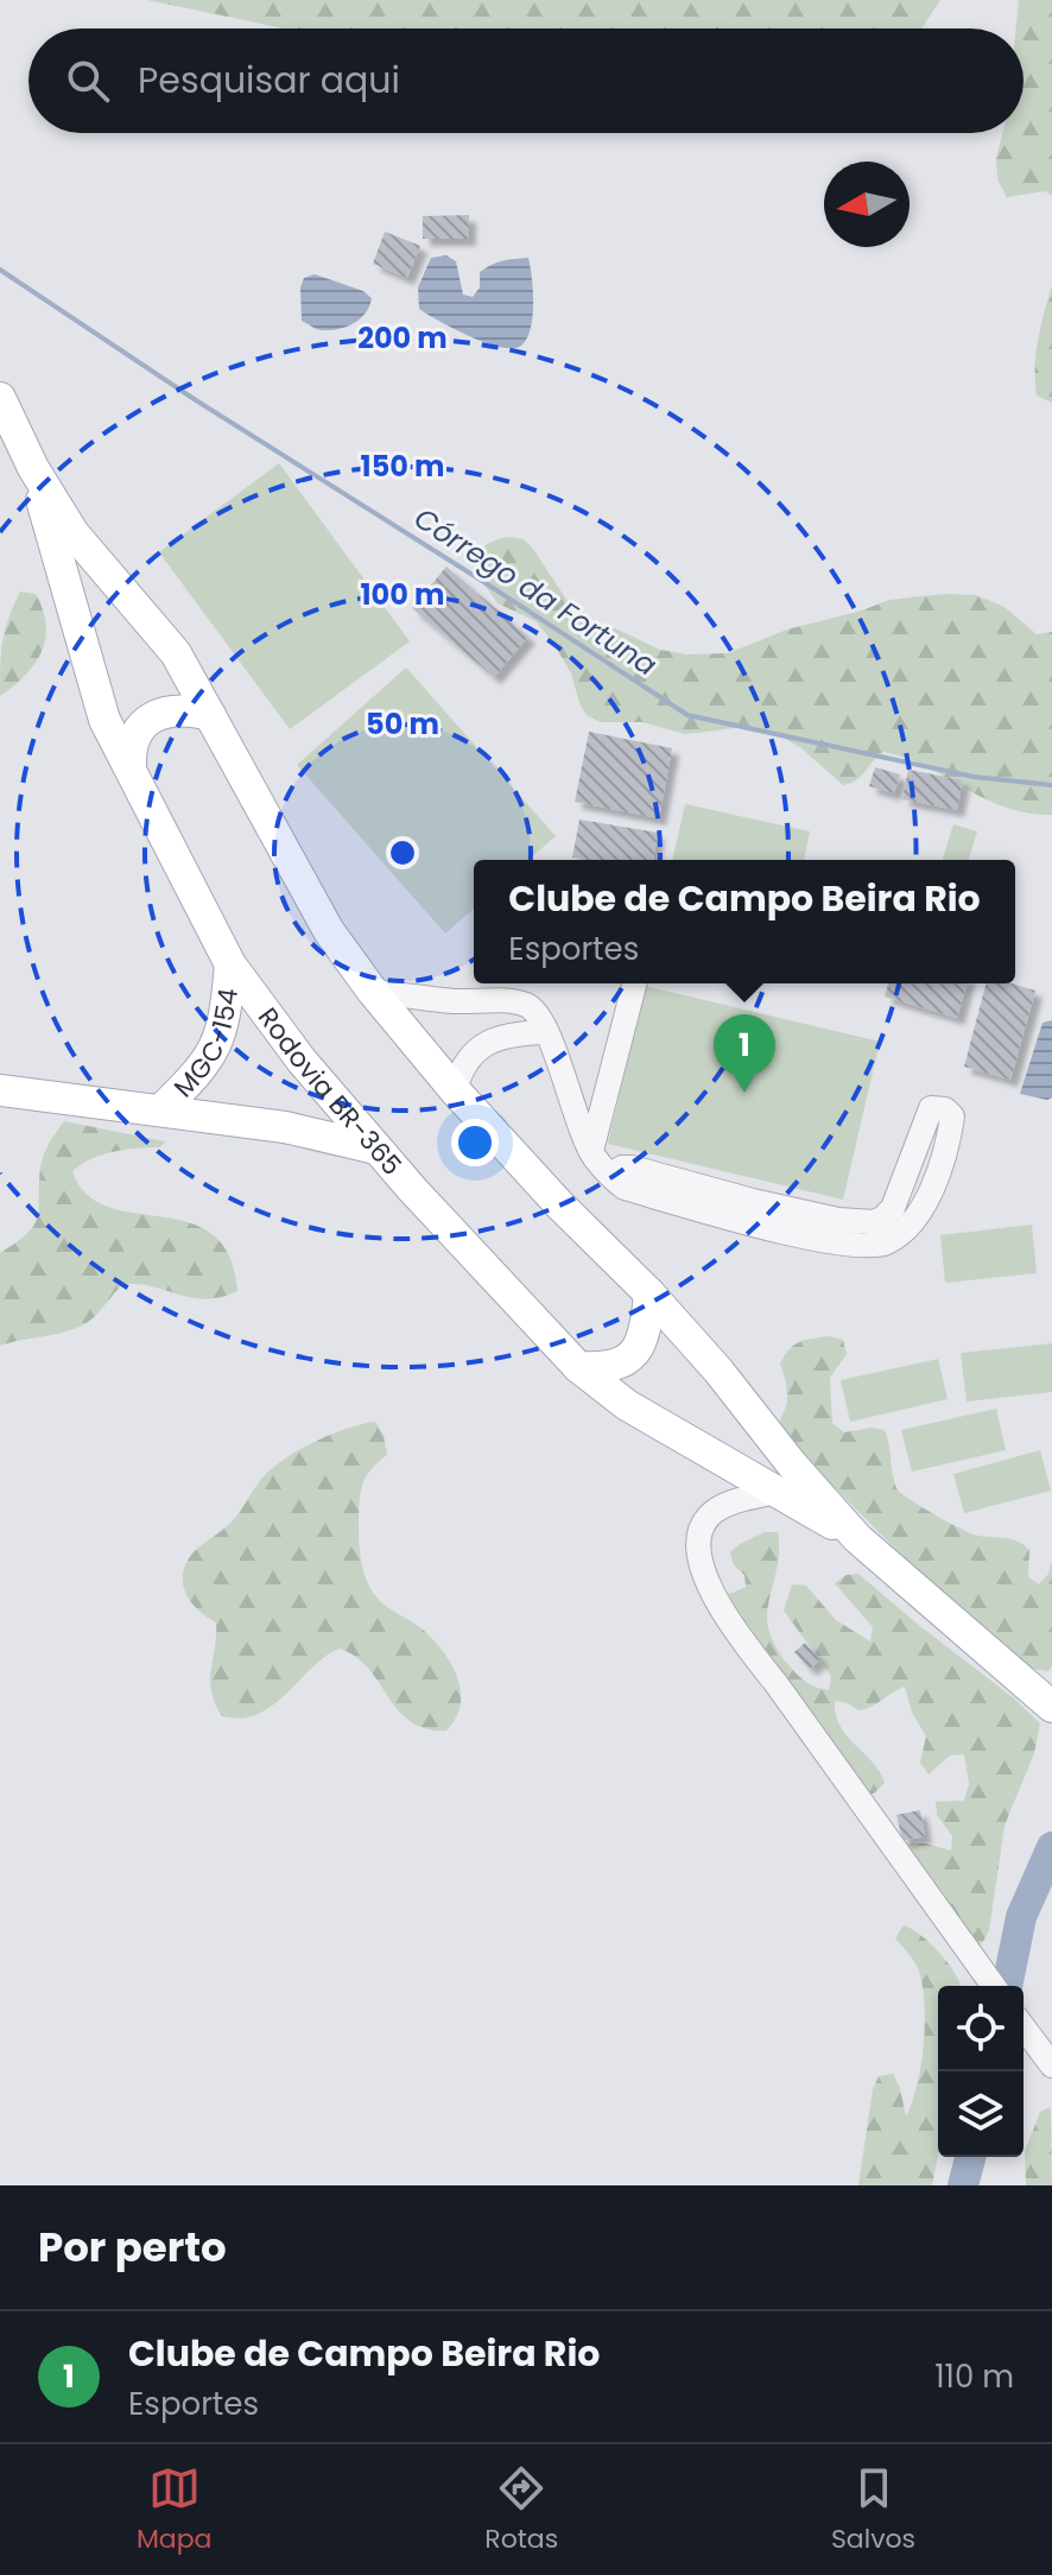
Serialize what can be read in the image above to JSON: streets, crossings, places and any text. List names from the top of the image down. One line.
{"streets":{"main road":["MGC-154","Rodovia BR-365"]},"crossings":[["MGC-154","Rodovia BR-365"]],"water":["Córrego da Fortuna"],"north":"left","page":{"search":"Pesquisar aqui","popup":["Clube de Campo Beira Rio","Esportes"],"pins":"1","heading":"Por perto","list":[{"mark":"1","name":"Clube de Campo Beira Rio","note":"Esportes","value":"110 m"}],"nav":["Mapa","Rotas","Salvos"]},"rings":["200 m","150 m","100 m","50 m"]}
